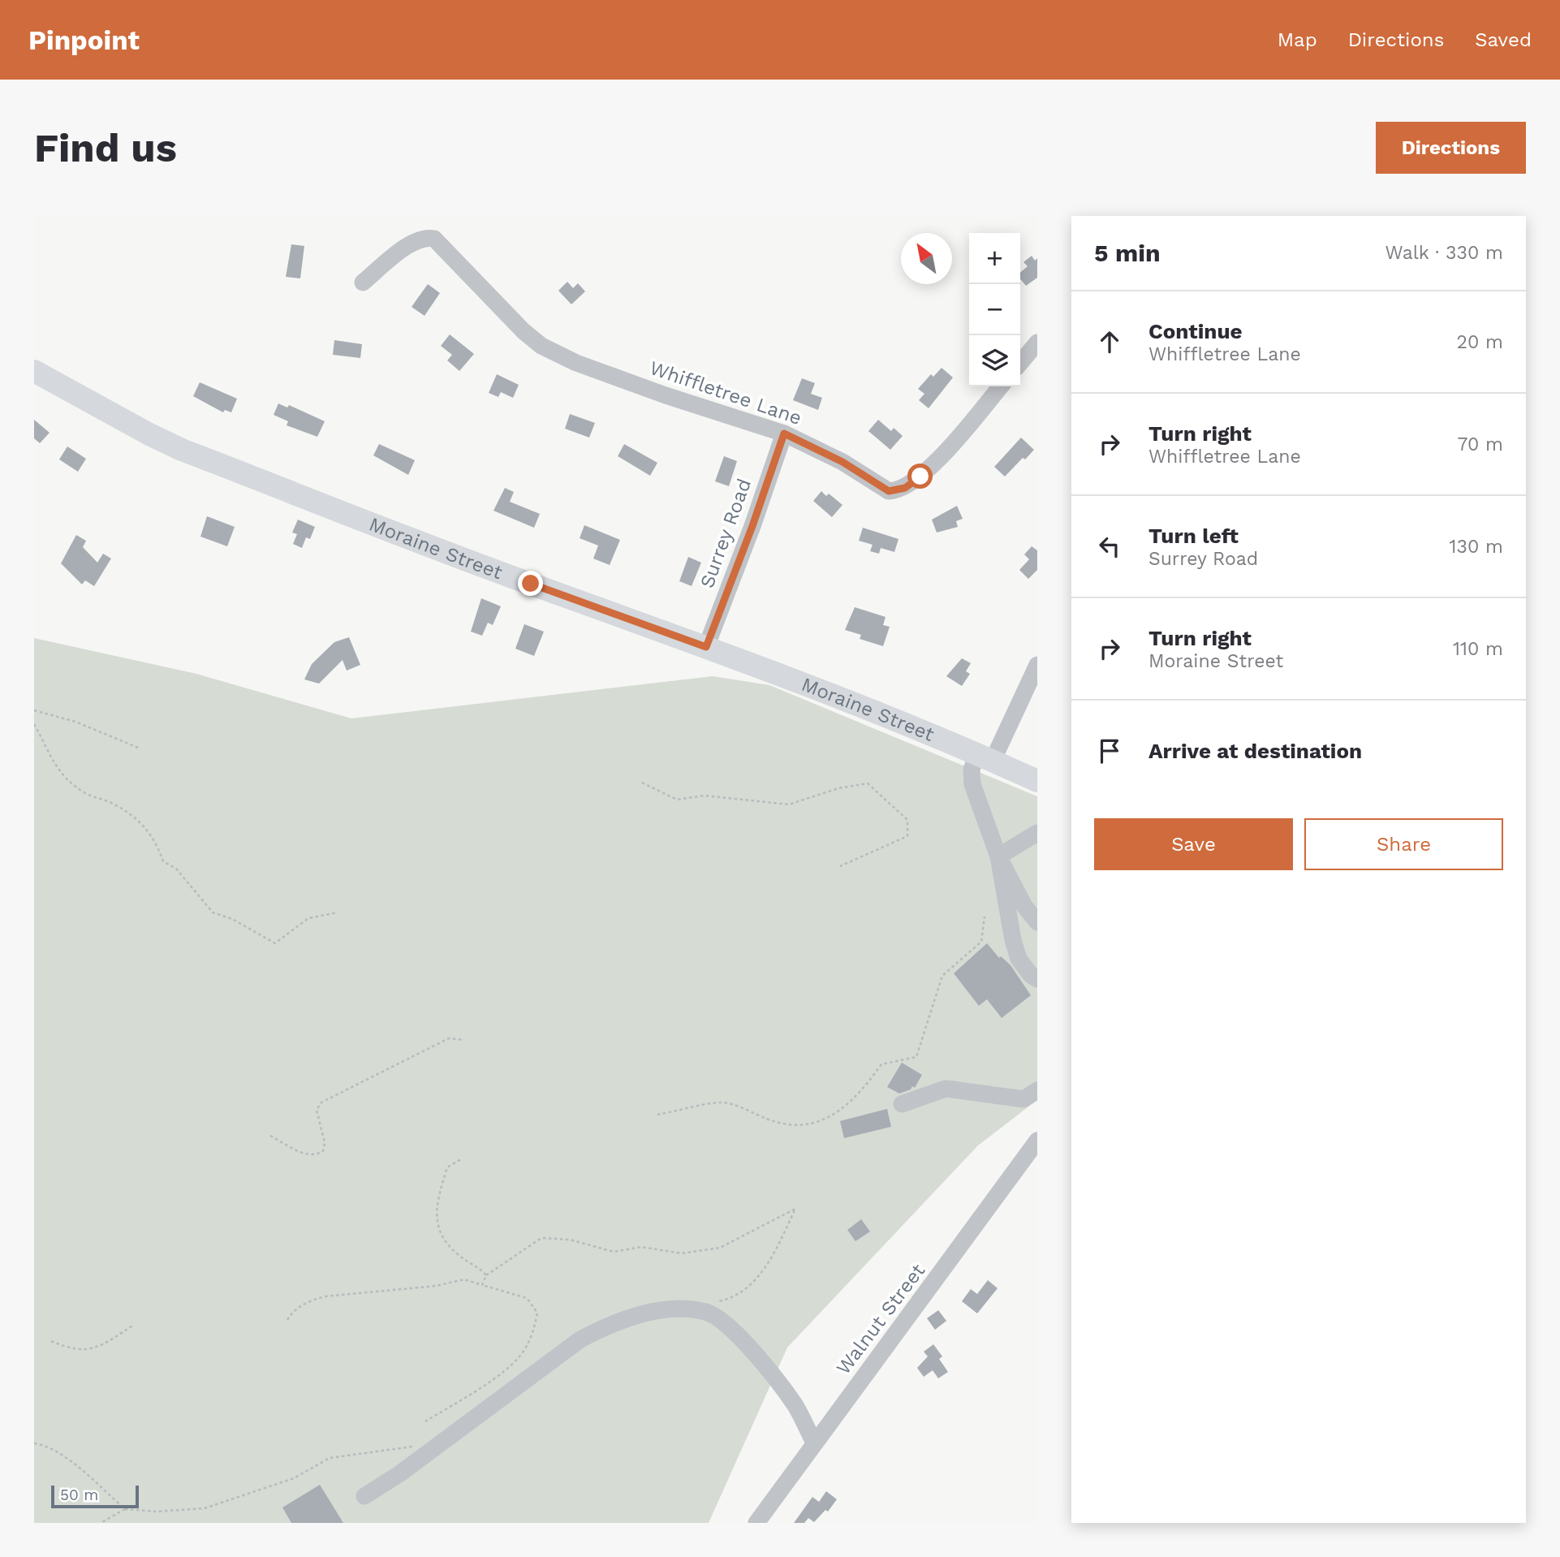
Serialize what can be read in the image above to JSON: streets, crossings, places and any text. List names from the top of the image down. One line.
{"streets":{"main road":["Moraine Street"],"street":["Whiffletree Lane","Surrey Road","Walnut Street"]},"crossings":[["Whiffletree Lane","Surrey Road"],["Surrey Road","Moraine Street"]],"scale_bar":"50 m","north":"top left","page":{"header":"Pinpoint","nav":["Map","Directions","Saved"],"buttons":["Directions",["Save","Share"]],"title":"Find us","heading":["5 min","Walk · 330 m"],"map_buttons":["+","−"],"list":[["Continue","Whiffletree Lane","20 m"],["Turn right","Whiffletree Lane","70 m"],["Turn left","Surrey Road","130 m"],["Turn right","Moraine Street","110 m"],"Arrive at destination"],"scale":"50 m"}}
